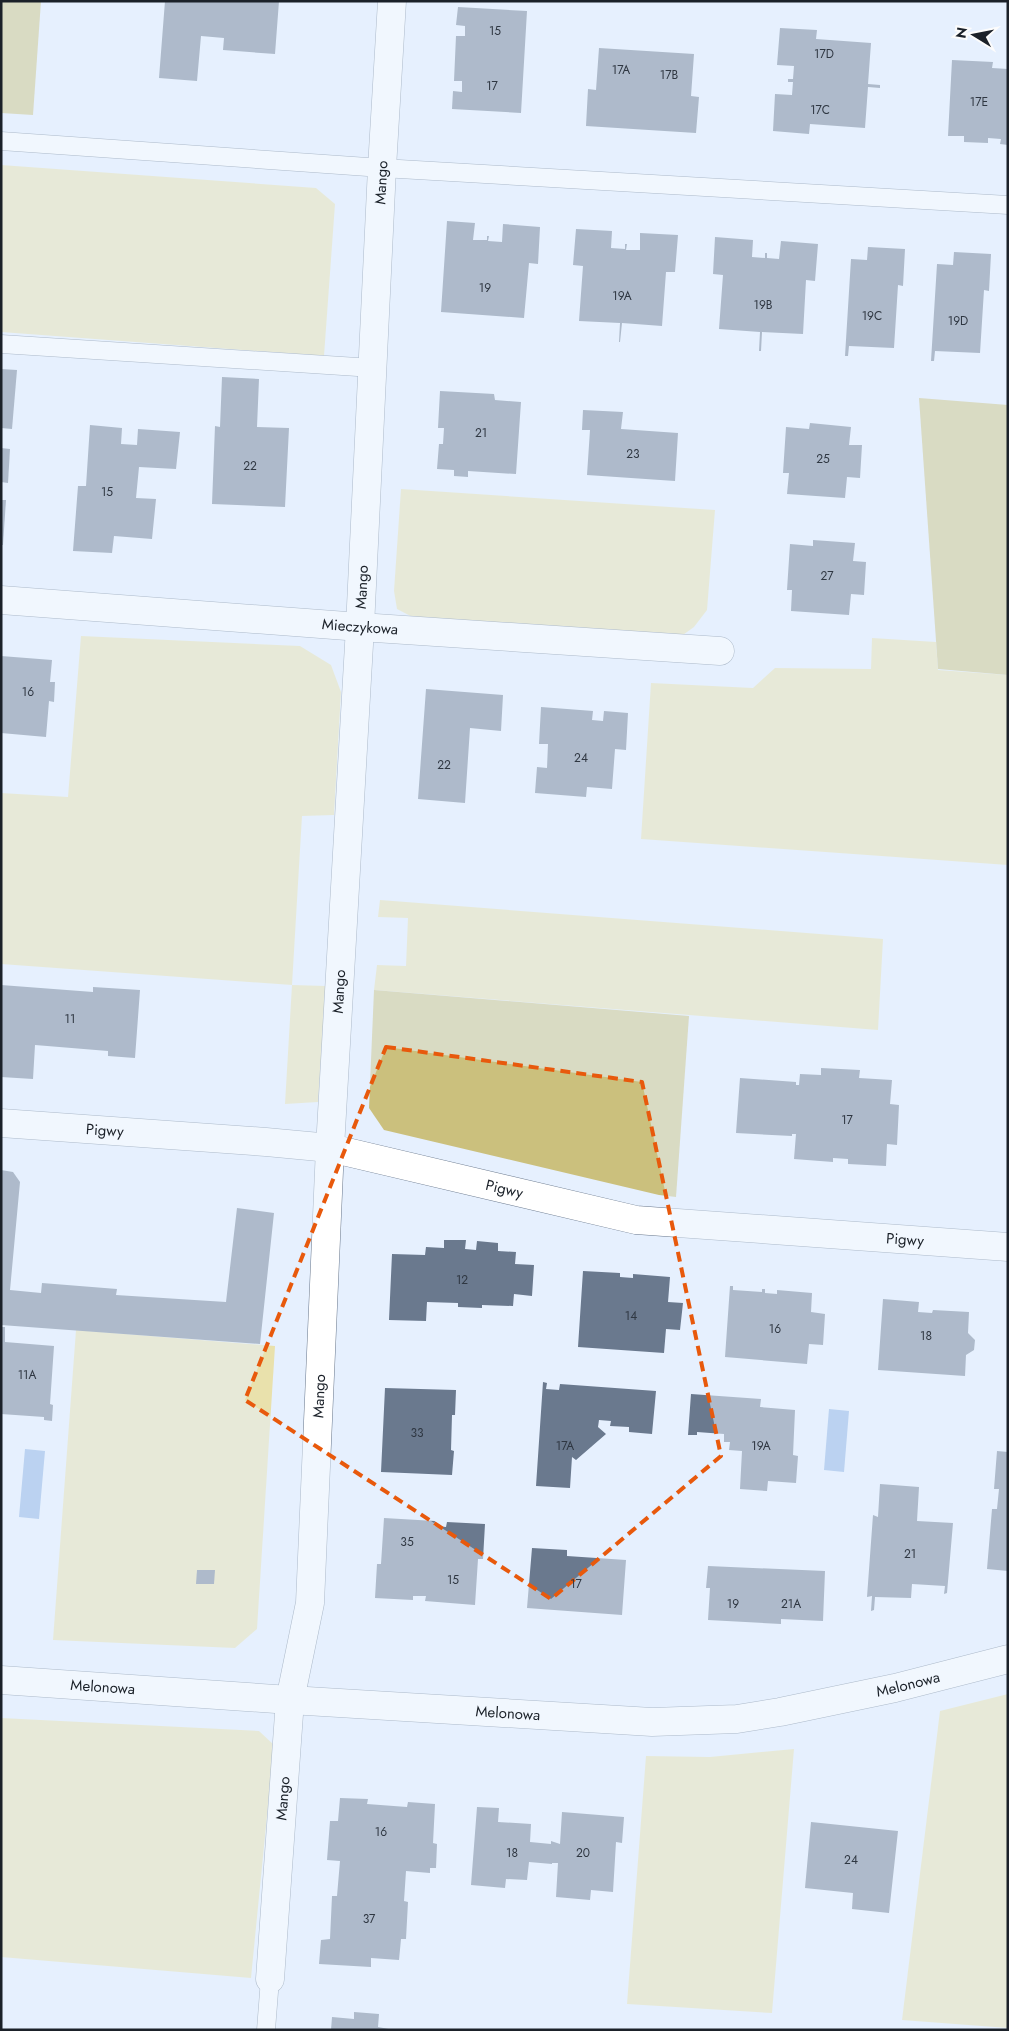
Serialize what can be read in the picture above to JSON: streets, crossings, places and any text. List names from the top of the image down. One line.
{"streets":{"street":["Mango","Mieczykowa","Pigwy","Melonowa"]},"crossings":[["Mango","Mieczykowa"],["Mango","Pigwy"],["Mango","Melonowa"]],"house_numbers":["15","17D","17A","17B","17","17E","17C","19","19A","19B","19C","19D","21","23","25","22","15","27","16","24","22","11","17","12","14","16","18","11A","33","17A","19A","35","21","15","17","19","21A","16","18","20","24","37"],"north":"left"}
